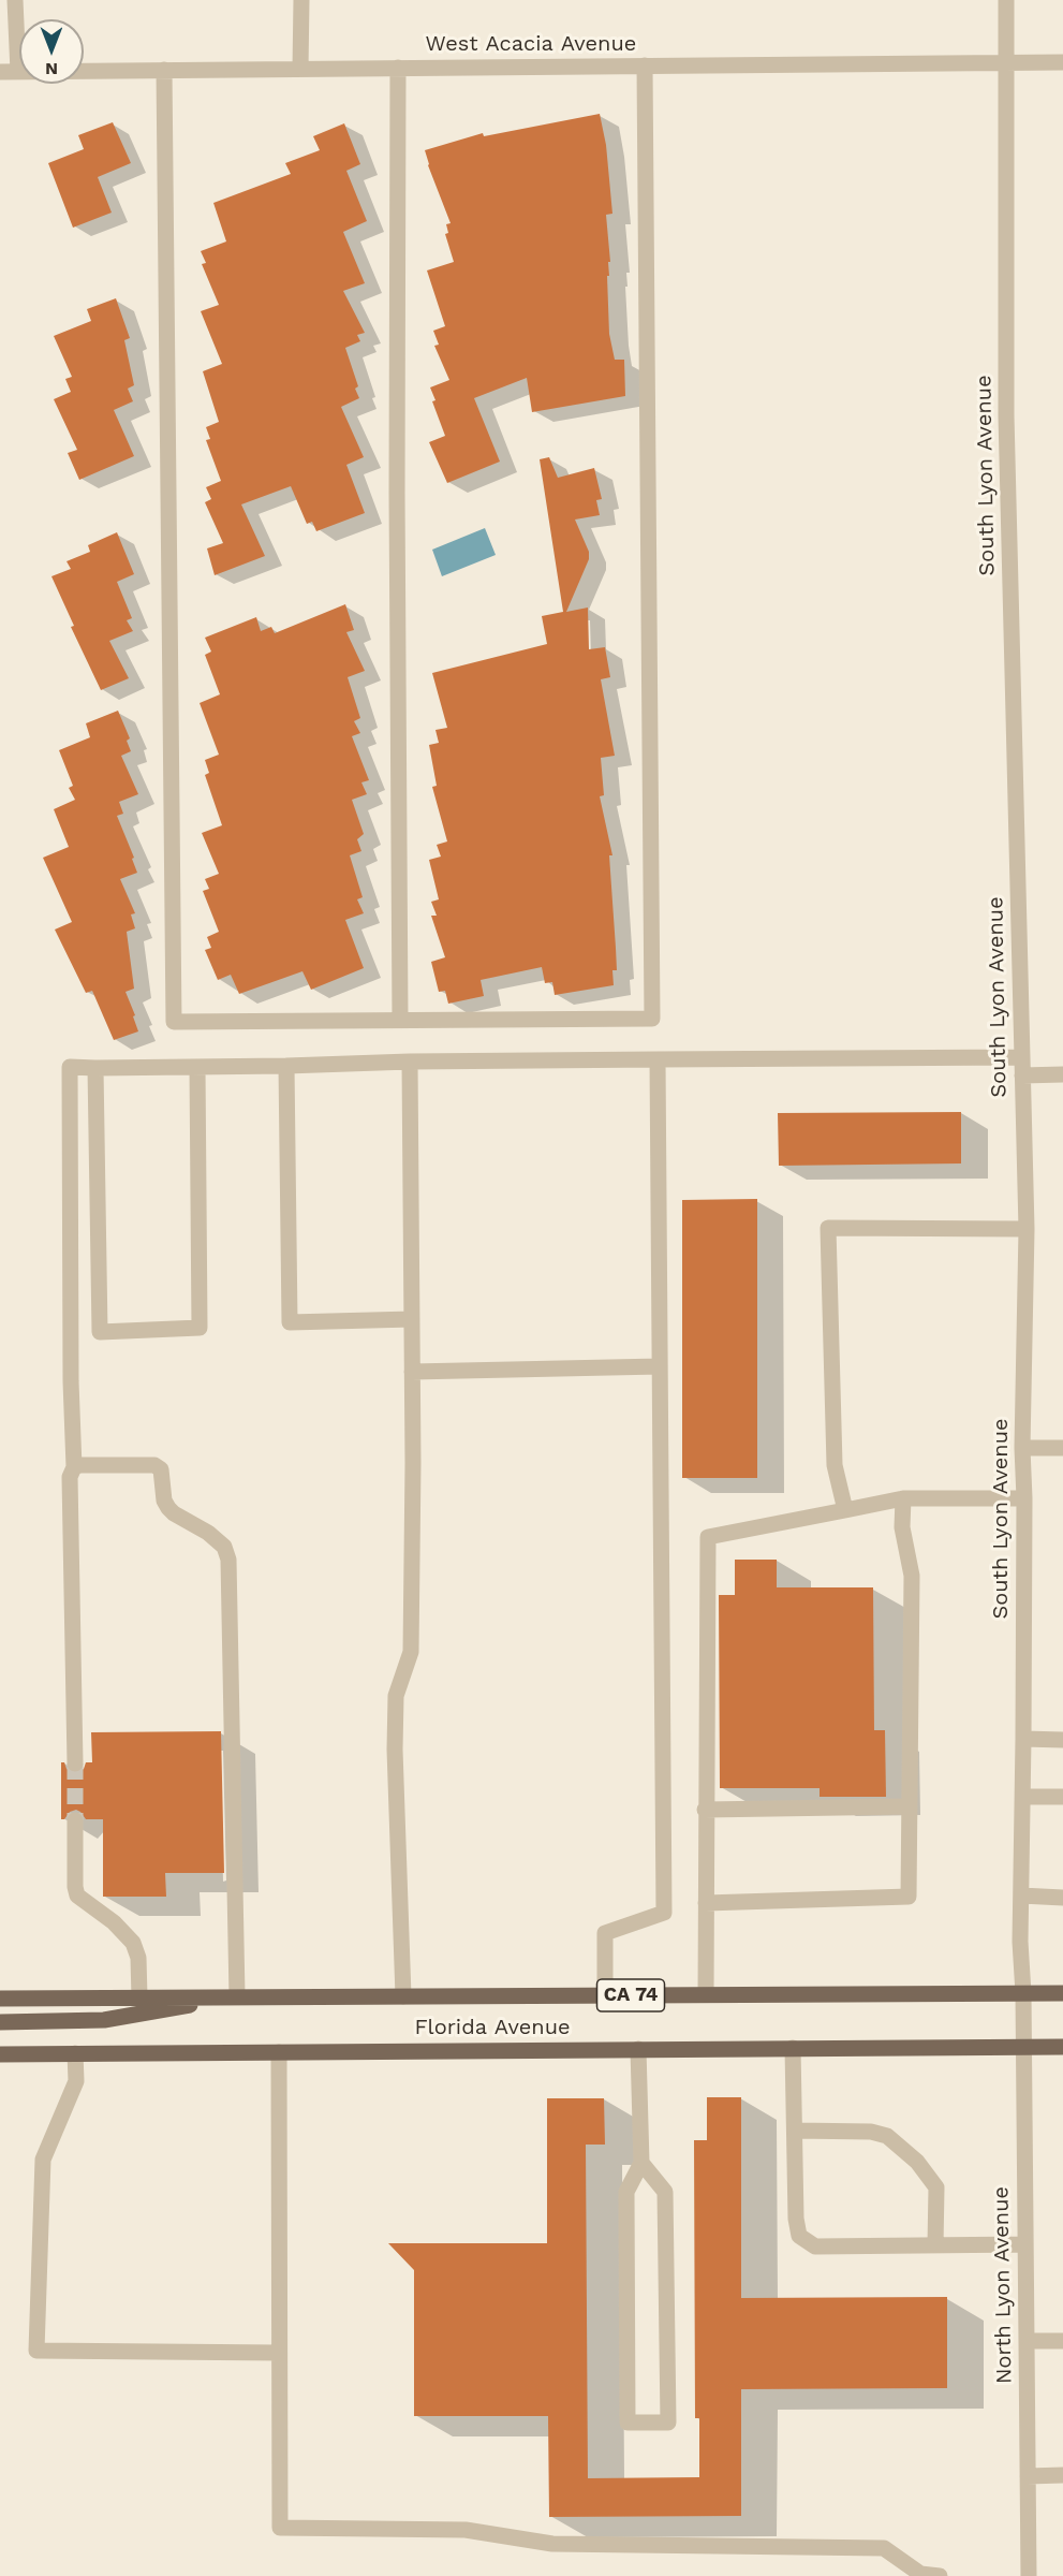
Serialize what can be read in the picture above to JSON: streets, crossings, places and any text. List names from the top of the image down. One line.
{"streets":{"main road":["CA 74","Florida Avenue"],"street":["West Acacia Avenue","South Lyon Avenue","North Lyon Avenue"]},"crossings":[["West Acacia Avenue","South Lyon Avenue"],["South Lyon Avenue","Florida Avenue"],["South Lyon Avenue","North Lyon Avenue"],["Florida Avenue","North Lyon Avenue"]],"north":"bottom"}
